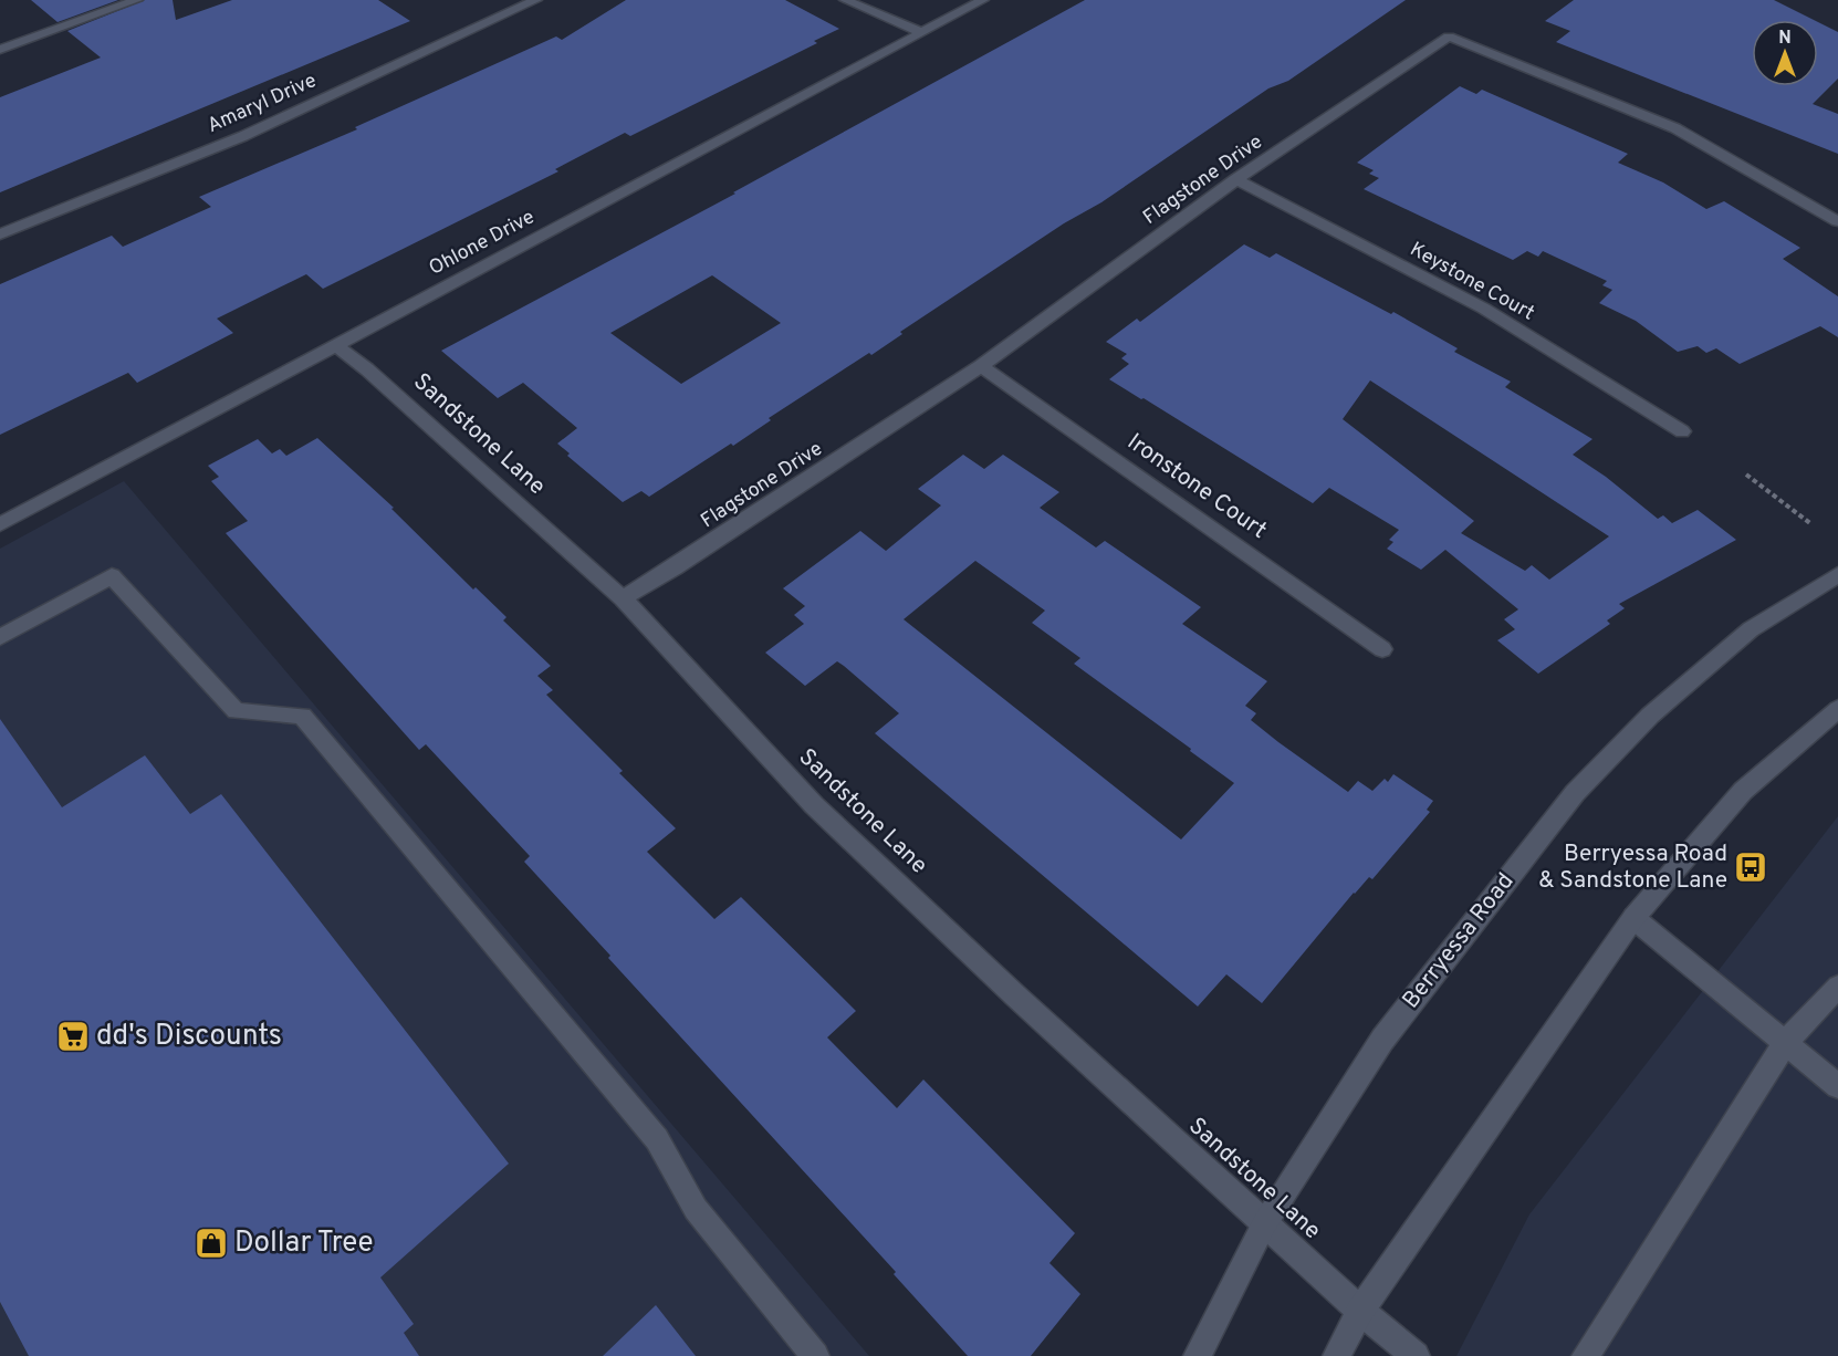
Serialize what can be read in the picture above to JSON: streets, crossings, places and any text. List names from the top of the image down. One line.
{"streets":{"street":["Amaryl Drive","Flagstone Drive","Ohlone Drive","Keystone Court","Sandstone Lane","Ironstone Court","Berryessa Road"]},"crossings":[["Flagstone Drive","Keystone Court"],["Flagstone Drive","Sandstone Lane"],["Flagstone Drive","Ironstone Court"],["Ohlone Drive","Sandstone Lane"],["Sandstone Lane","Berryessa Road"]],"places":{"bus stop":["Berryessa Road & Sandstone Lane"],"supermarket":["dd's Discounts"],"shop":["Dollar Tree"]},"north":"top"}
